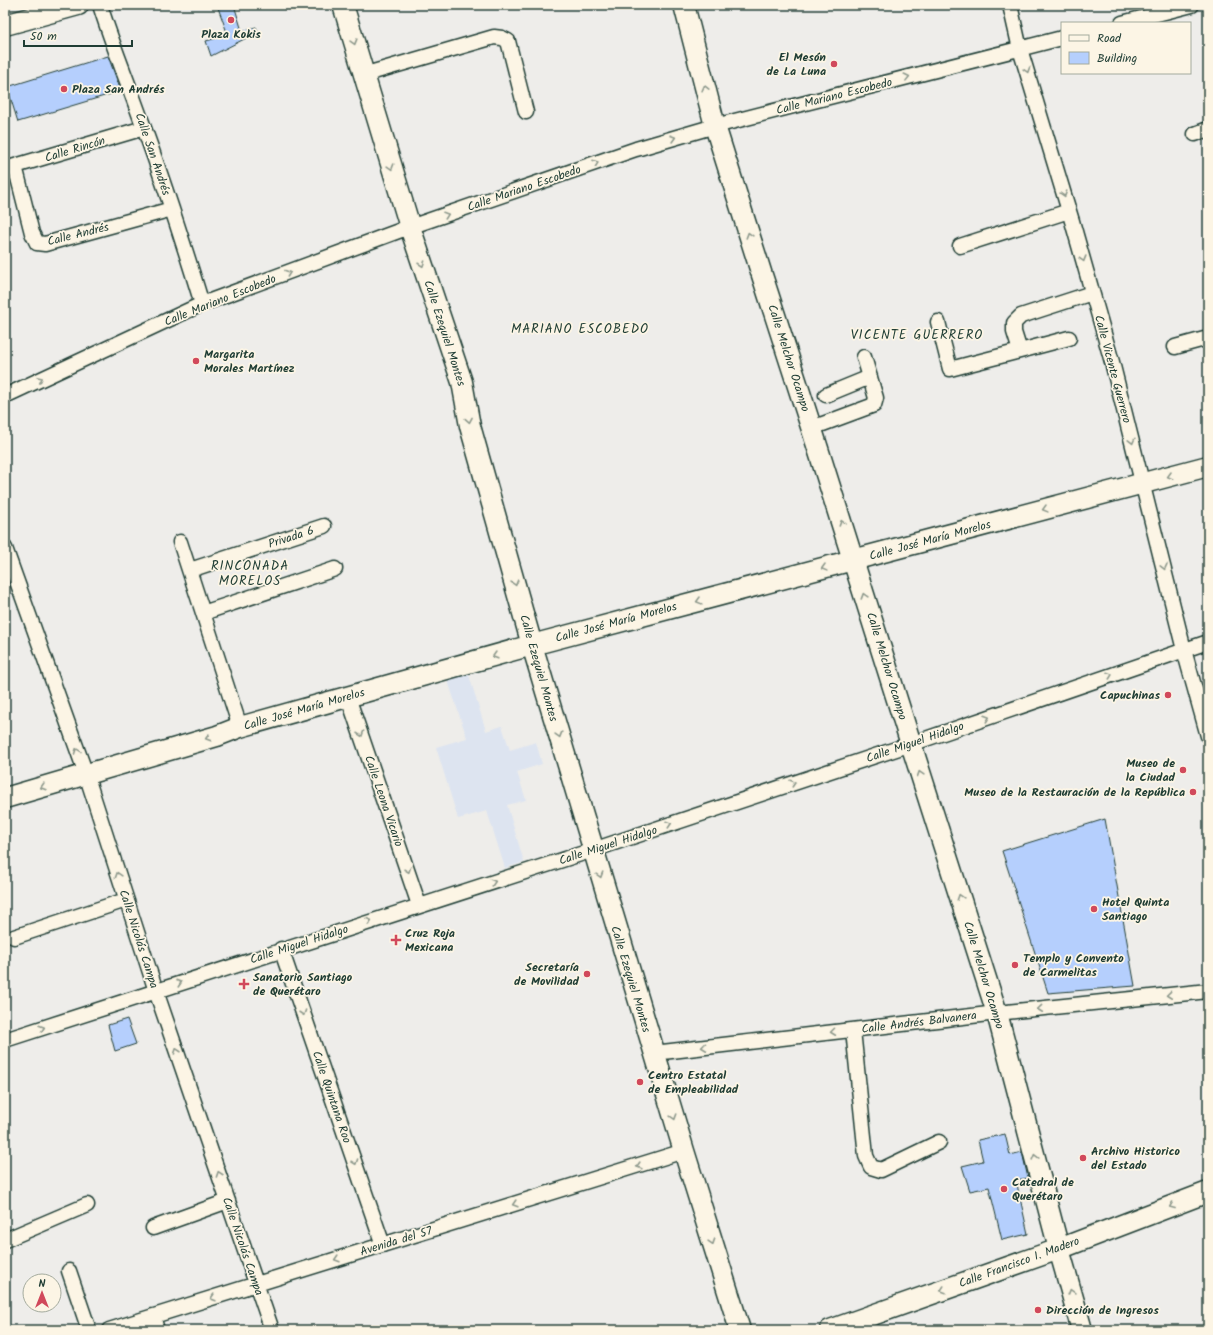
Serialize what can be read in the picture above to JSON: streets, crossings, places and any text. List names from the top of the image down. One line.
{"streets":{"street":["Calle Mariano Escobedo","Calle Rincón","Calle San Andrés","Calle Andrés","Calle Ezequiel Montes","Calle Melchor Ocampo","Calle Vicente Guerrero","Privada 6","Calle José María Morelos","Calle Miguel Hidalgo","Calle Leona Vicario","Calle Nicolás Campa","Calle Andrés Balvanera","Calle Quintana Roo","Avenida del 57","Calle Francisco I. Madero"]},"crossings":[["Calle Mariano Escobedo","Calle San Andrés"],["Calle Mariano Escobedo","Calle Ezequiel Montes"],["Calle Mariano Escobedo","Calle Melchor Ocampo"],["Calle Mariano Escobedo","Calle Vicente Guerrero"],["Calle Rincón","Calle San Andrés"],["Calle Rincón","Calle Andrés"],["Calle San Andrés","Calle Andrés"],["Calle Ezequiel Montes","Calle José María Morelos"],["Calle Ezequiel Montes","Calle Miguel Hidalgo"],["Calle Ezequiel Montes","Calle Andrés Balvanera"],["Calle Ezequiel Montes","Avenida del 57"],["Calle Melchor Ocampo","Calle José María Morelos"],["Calle Melchor Ocampo","Calle Miguel Hidalgo"],["Calle Melchor Ocampo","Calle Andrés Balvanera"],["Calle Melchor Ocampo","Calle Francisco I. Madero"],["Calle Vicente Guerrero","Calle José María Morelos"],["Calle Vicente Guerrero","Calle Miguel Hidalgo"],["Calle José María Morelos","Calle Leona Vicario"],["Calle José María Morelos","Calle Nicolás Campa"],["Calle Miguel Hidalgo","Calle Leona Vicario"],["Calle Miguel Hidalgo","Calle Nicolás Campa"],["Calle Miguel Hidalgo","Calle Quintana Roo"],["Calle Nicolás Campa","Avenida del 57"],["Calle Quintana Roo","Avenida del 57"]],"one_way":["Calle Mariano Escobedo","Calle Ezequiel Montes","Calle Melchor Ocampo","Calle Vicente Guerrero","Calle José María Morelos","Calle Miguel Hidalgo","Calle Leona Vicario","Calle Nicolás Campa","Calle Andrés Balvanera","Calle Quintana Roo","Avenida del 57","Calle Francisco I. Madero"],"districts":["MARIANO ESCOBEDO","VICENTE GUERRERO","RINCONADA MORELOS"],"places":{"other":["Plaza Kokis","El Mesón de La Luna","Plaza San Andrés","Margarita Morales Martínez","Capuchinas","Museo de la Ciudad","Museo de la Restauración de la República","Hotel Quinta Santiago","Templo y Convento de Carmelitas","Secretaría de Movilidad","Centro Estatal de Empleabilidad","Archivo Historico del Estado","Catedral de Querétaro","Dirección de Ingresos"],"health":["Cruz Roja Mexicana","Sanatorio Santiago de Querétaro"]},"legend":["Road","Building"],"scale_bar":"50 m","north":"top"}
